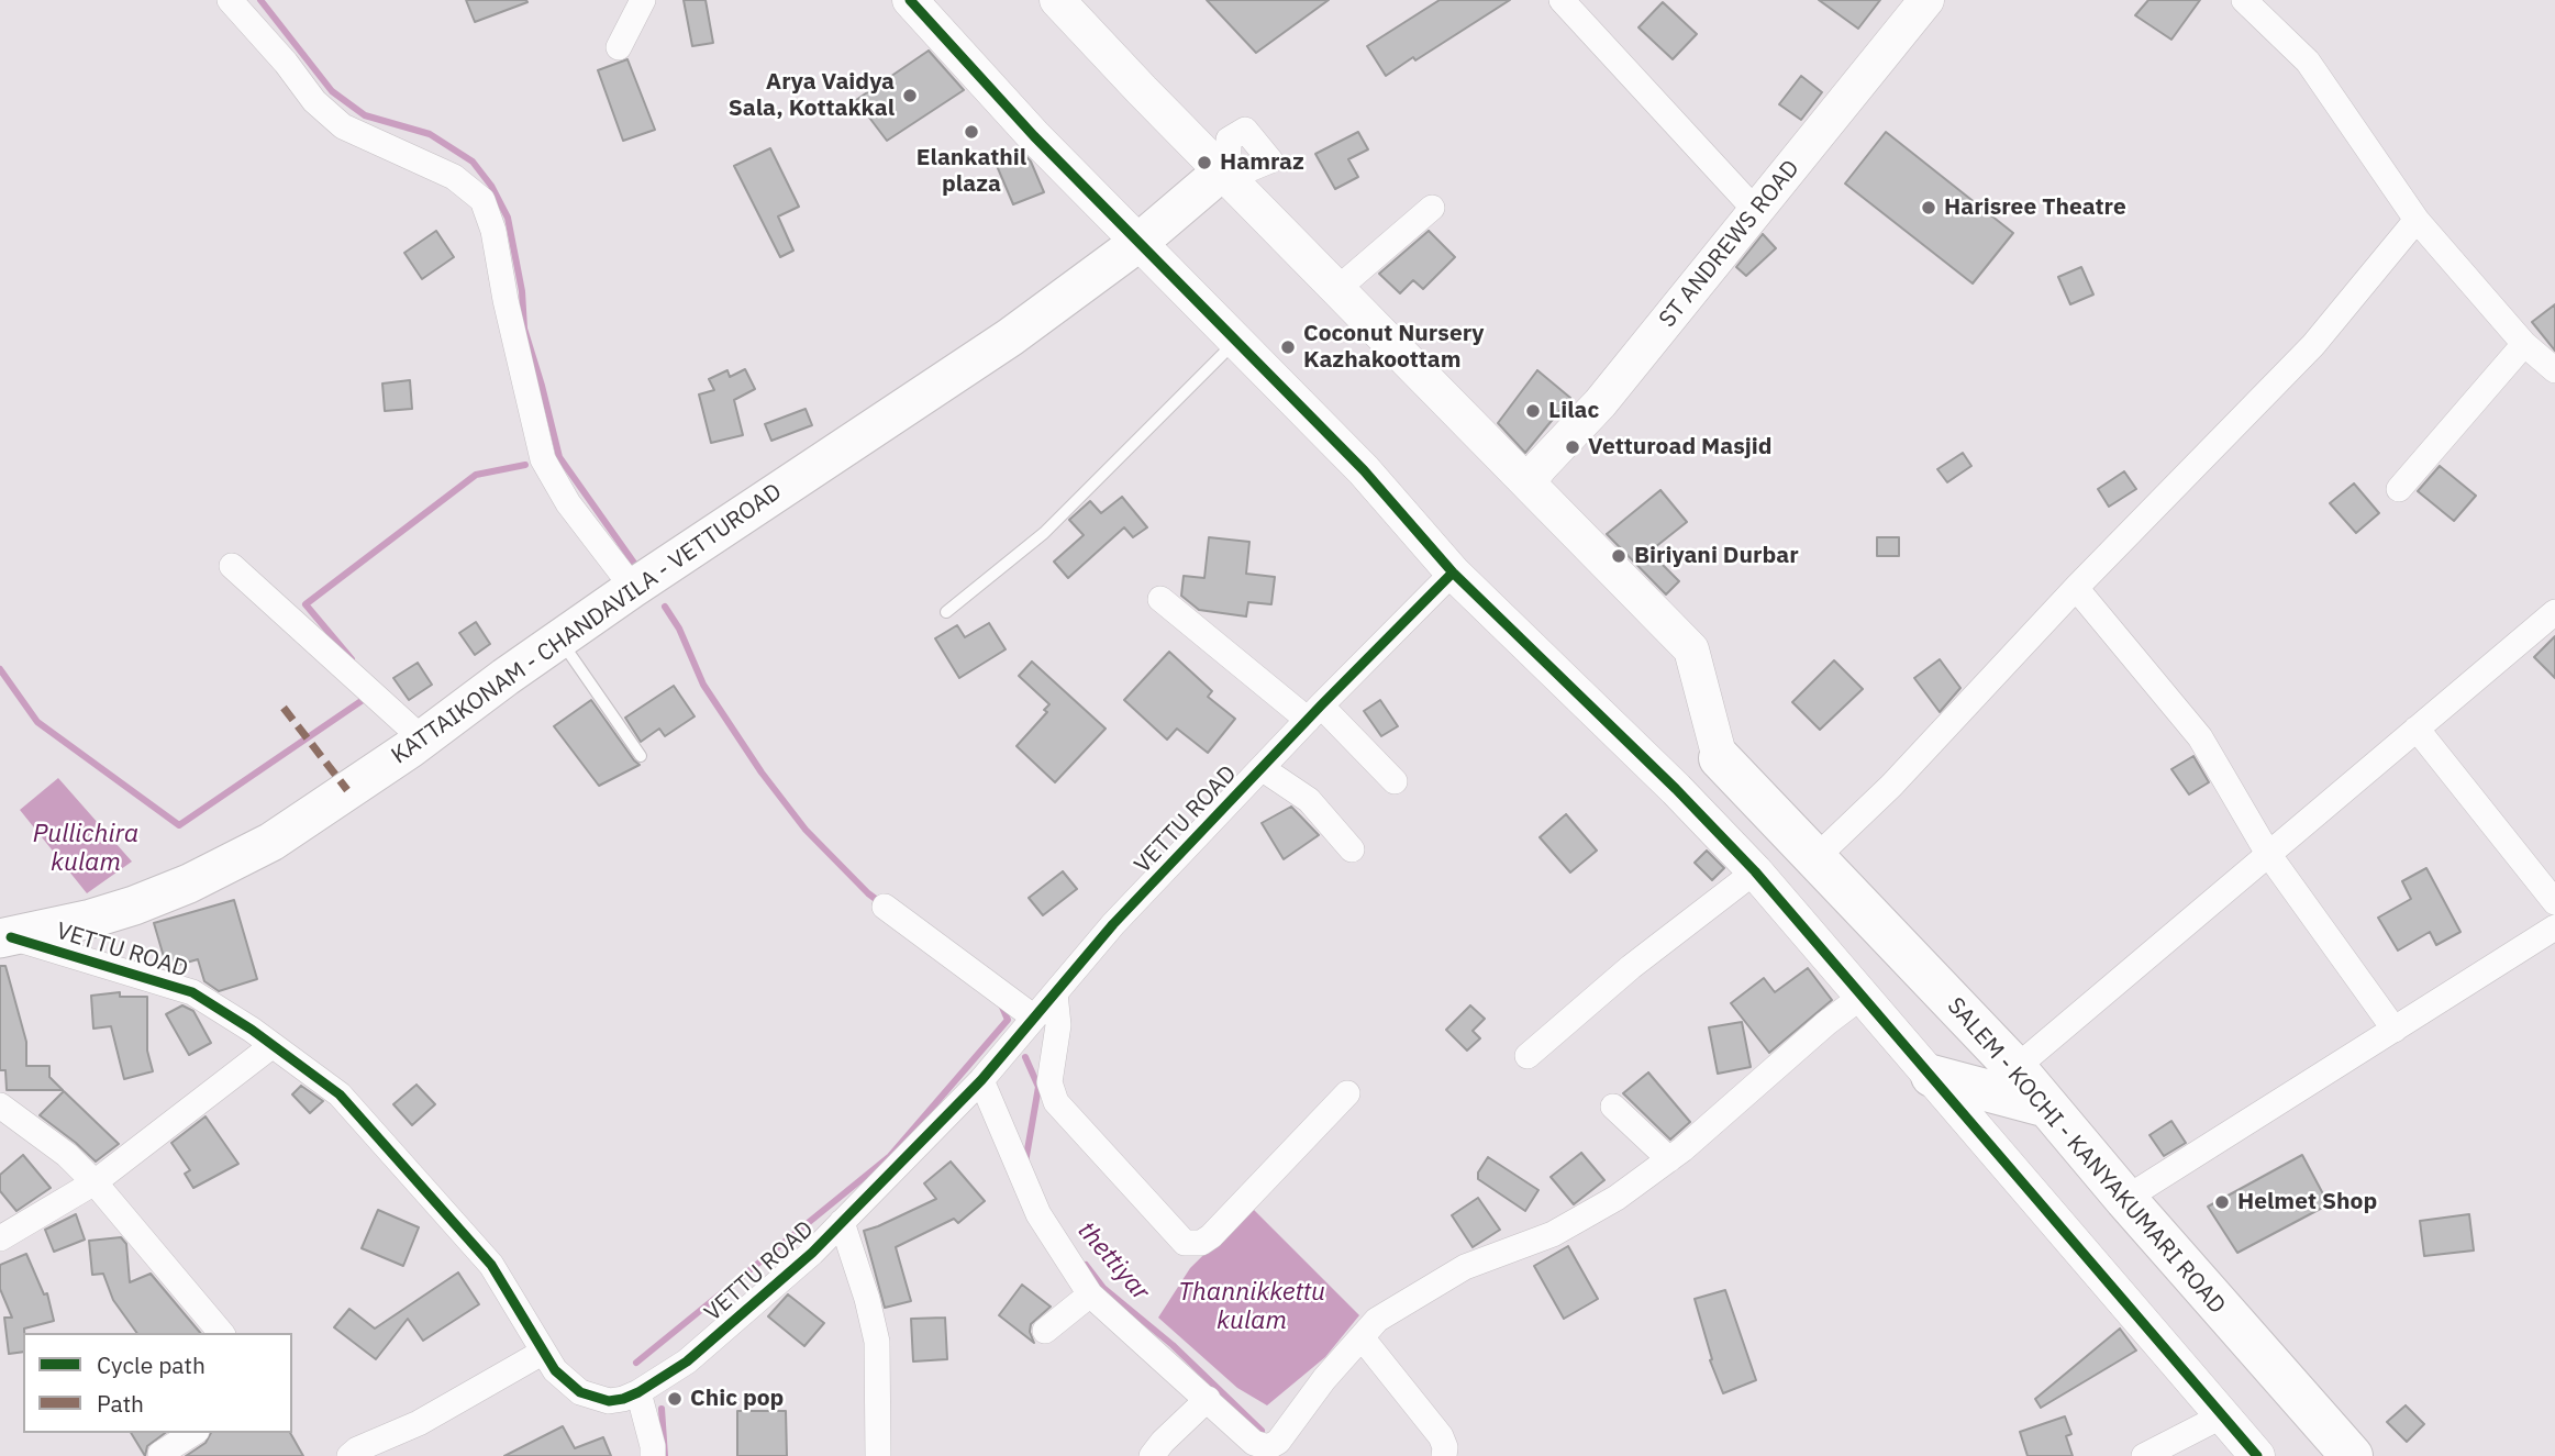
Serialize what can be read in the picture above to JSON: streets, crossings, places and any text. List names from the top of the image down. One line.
{"streets":{"highway":["SALEM - KOCHI - KANYAKUMARI ROAD"],"main road":["KATTAIKONAM - CHANDAVILA - VETTUROAD"],"street":["ST ANDREWS ROAD","VETTU ROAD"]},"crossings":[["KATTAIKONAM - CHANDAVILA - VETTUROAD","VETTU ROAD"]],"water":["Pullichira kulam","thettiyar","Thannikkettu kulam"],"places":["Arya Vaidya Sala, Kottakkal","Elankathil plaza","Hamraz","Harisree Theatre","Coconut Nursery Kazhakoottam","Lilac","Vetturoad Masjid","Biriyani Durbar","Helmet Shop","Chic pop"],"legend":["Cycle path","Path"]}
